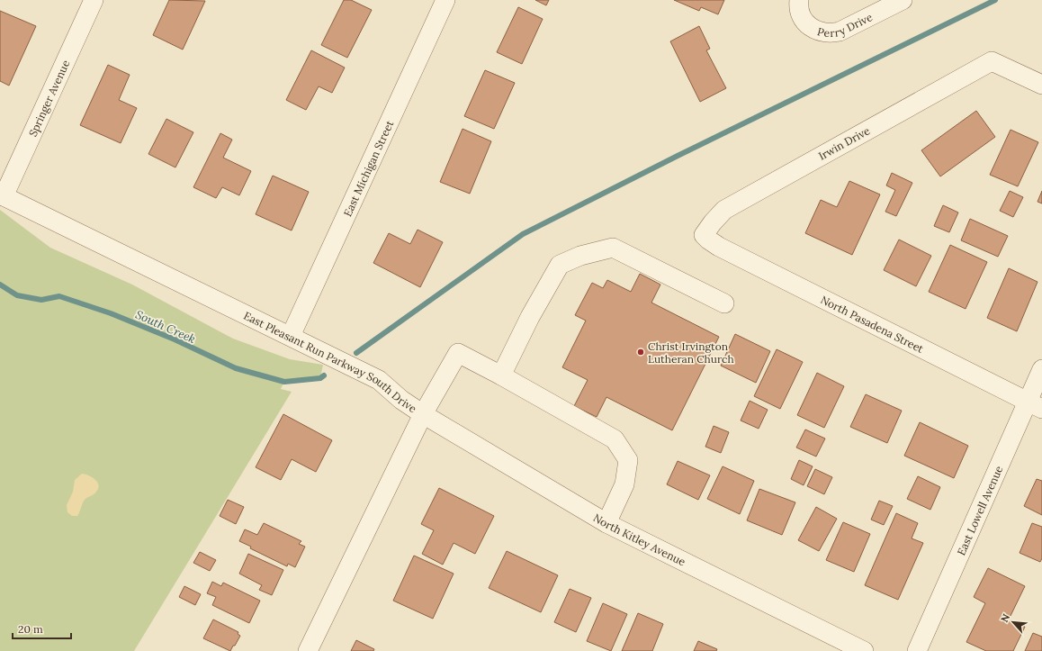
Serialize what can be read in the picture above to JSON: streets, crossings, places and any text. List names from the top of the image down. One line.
{"streets":{"street":["Perry Drive","Springer Avenue","Irwin Drive","East Michigan Street","North Pasadena Street","East Pleasant Run Parkway South Drive","East Lowell Avenue","North Kitley Avenue"]},"crossings":[["Springer Avenue","East Pleasant Run Parkway South Drive"],["Irwin Drive","North Pasadena Street"],["East Michigan Street","East Pleasant Run Parkway South Drive"],["North Pasadena Street","East Lowell Avenue"],["East Pleasant Run Parkway South Drive","North Kitley Avenue"]],"water":["South Creek"],"places":["Christ Irvington Lutheran Church"],"scale_bar":"20 m","north":"top left"}
